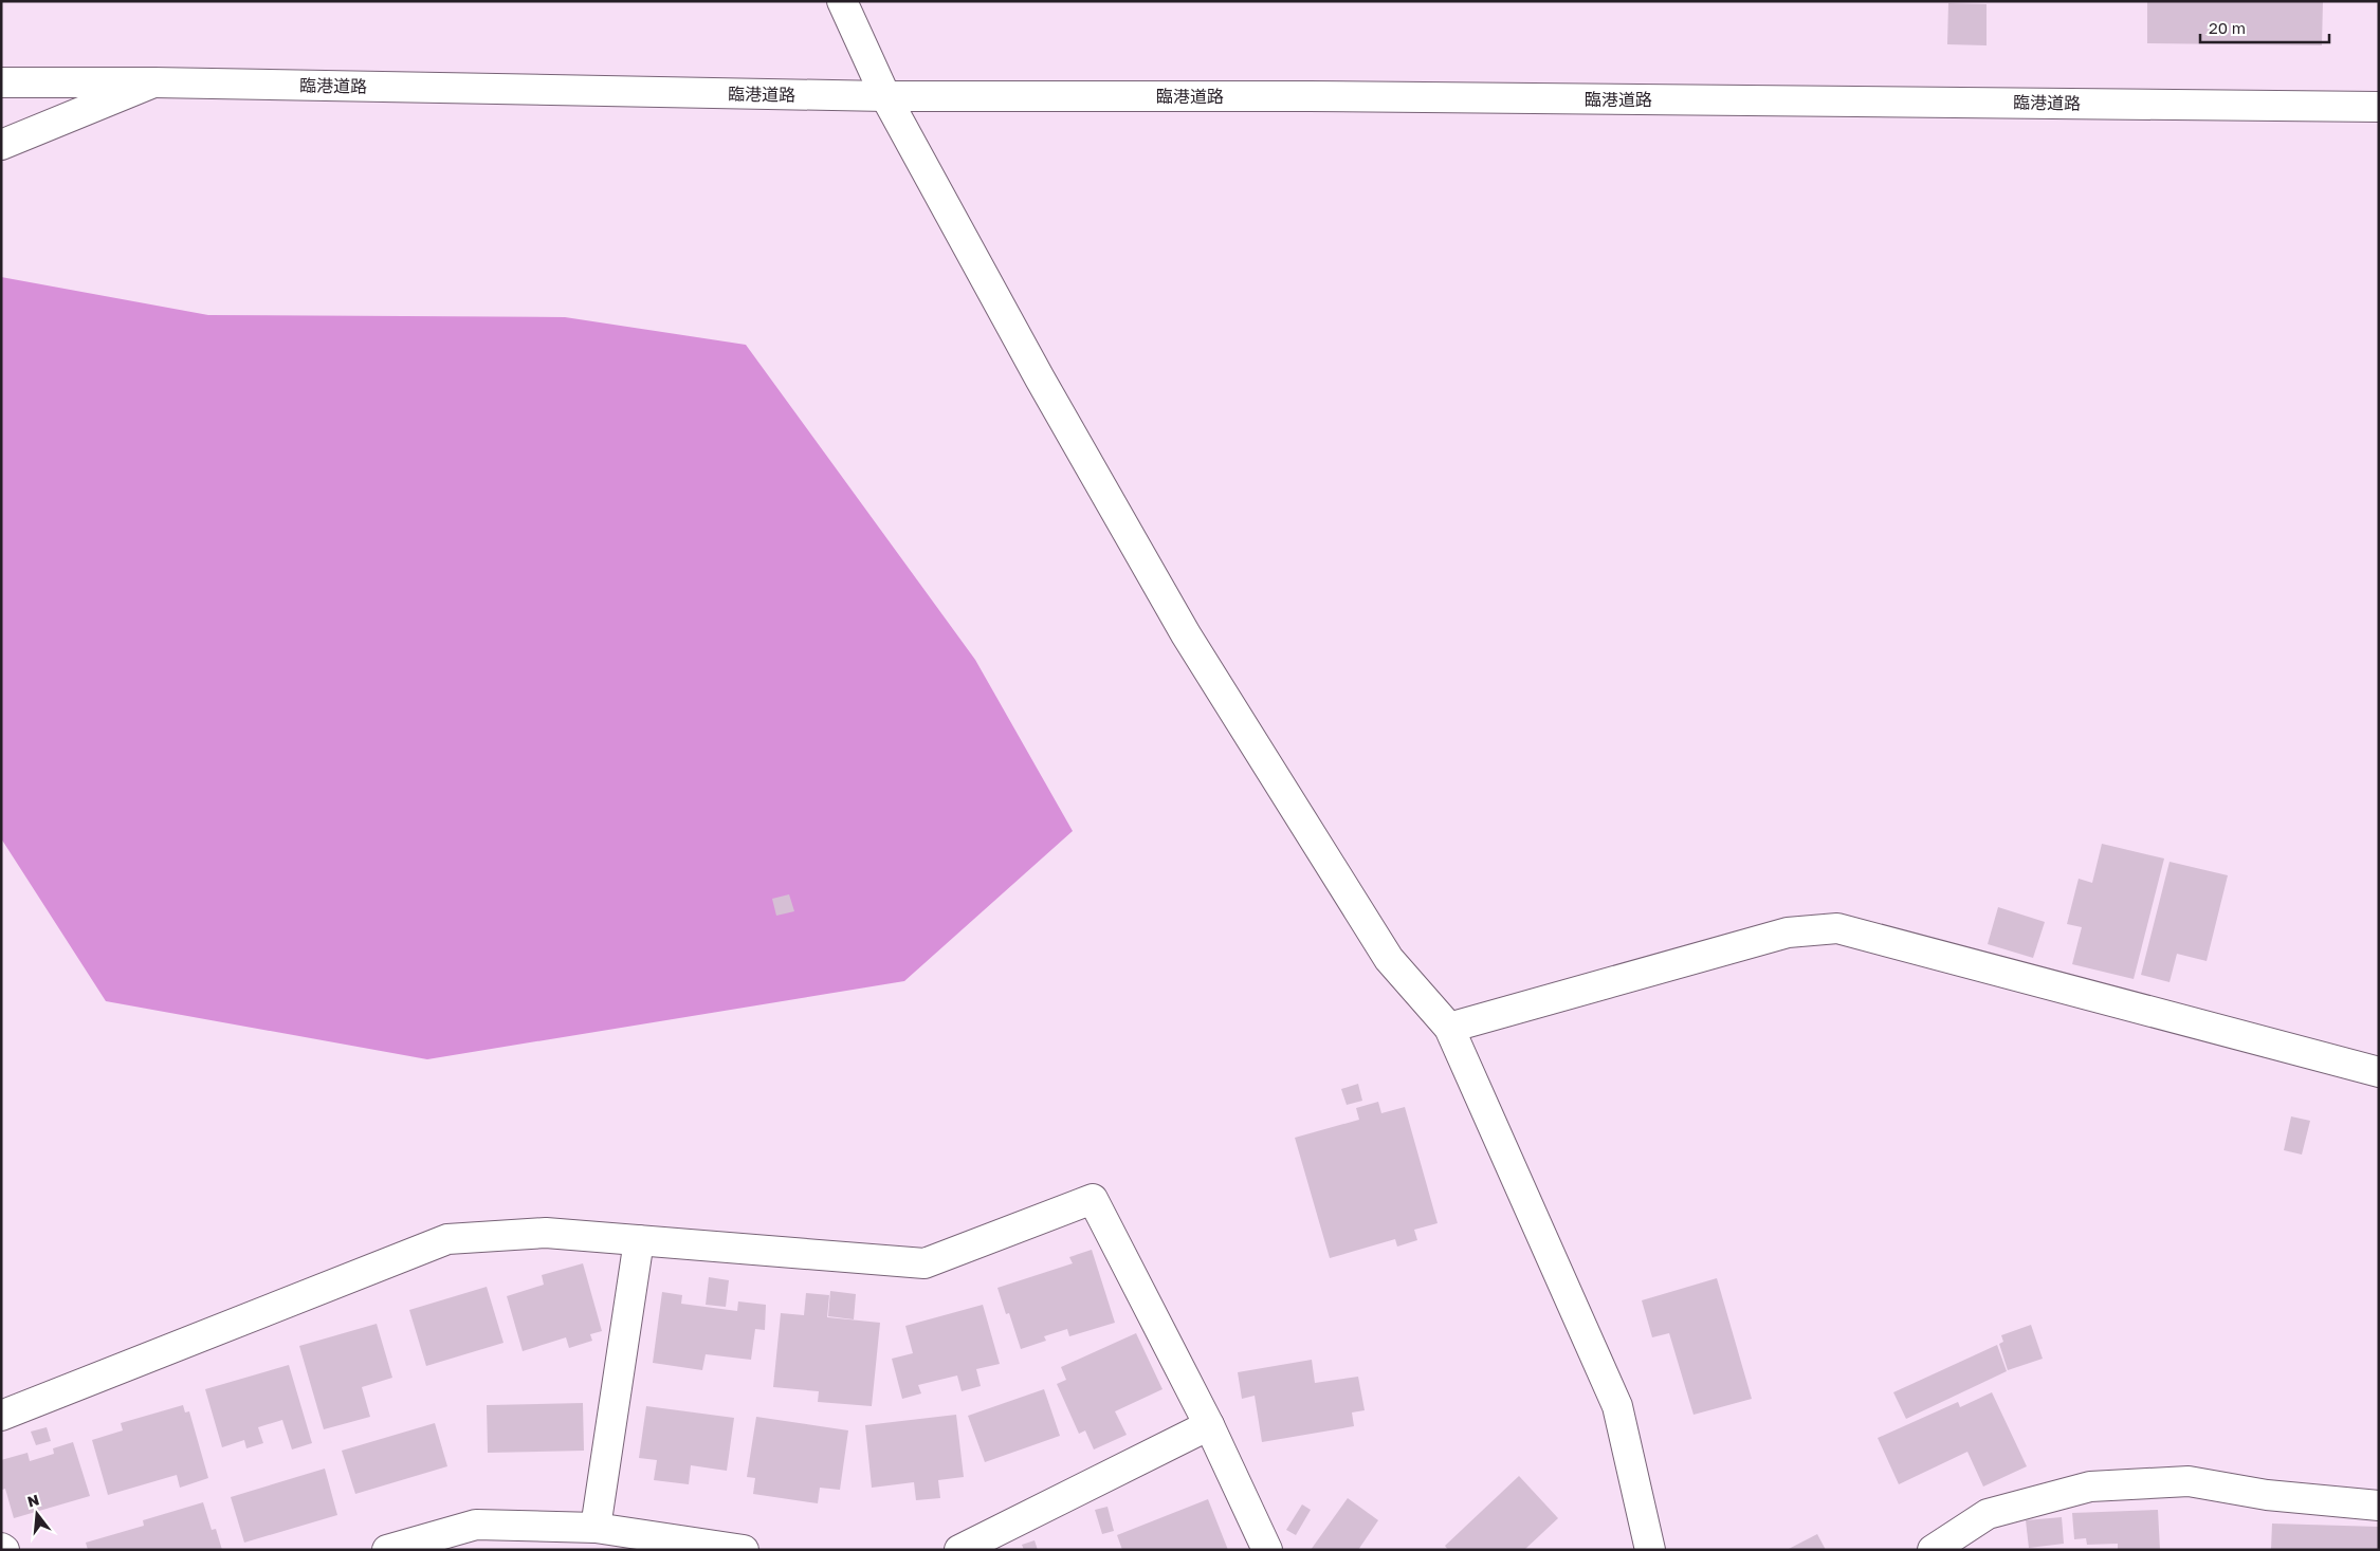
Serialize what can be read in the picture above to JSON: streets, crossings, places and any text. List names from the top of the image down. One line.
{"streets":{"street":["臨港道路"]},"scale_bar":"20 m","north":"top"}
